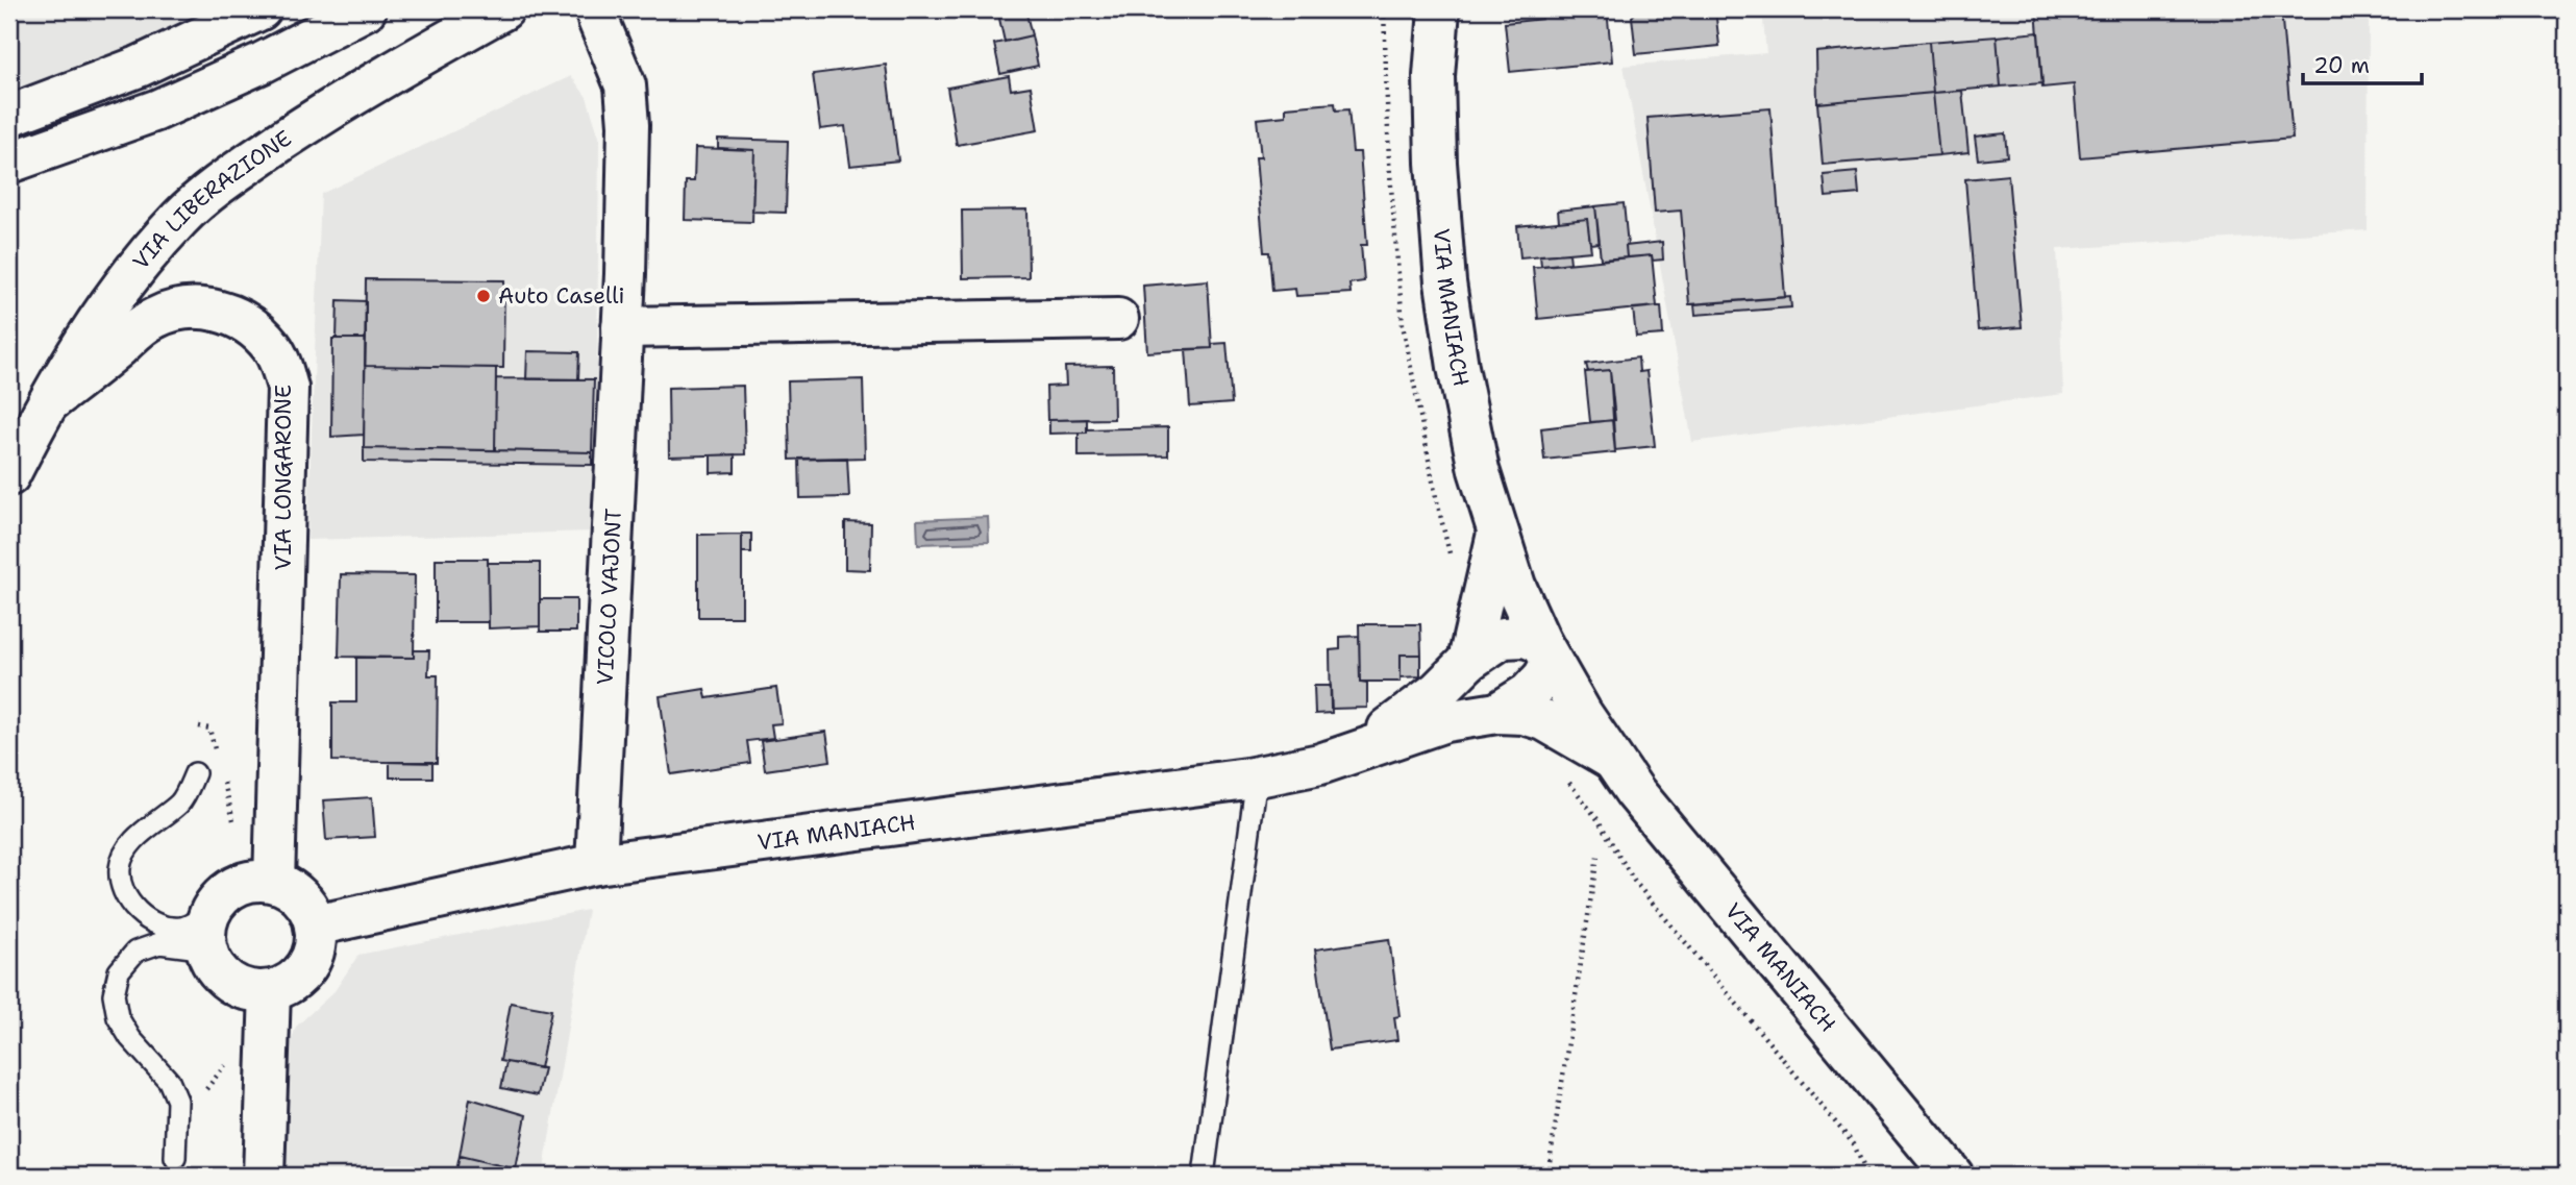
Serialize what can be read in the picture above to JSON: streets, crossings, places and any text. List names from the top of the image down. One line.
{"streets":{"street":["VIA LIBERAZIONE","VIA MANIACH","VIA LONGARONE","VICOLO VAJONT"]},"crossings":[["VIA LIBERAZIONE","VIA LONGARONE"],["VIA MANIACH","VIA LONGARONE"],["VIA MANIACH","VICOLO VAJONT"]],"places":["Auto Caselli"],"scale_bar":"20 m"}
